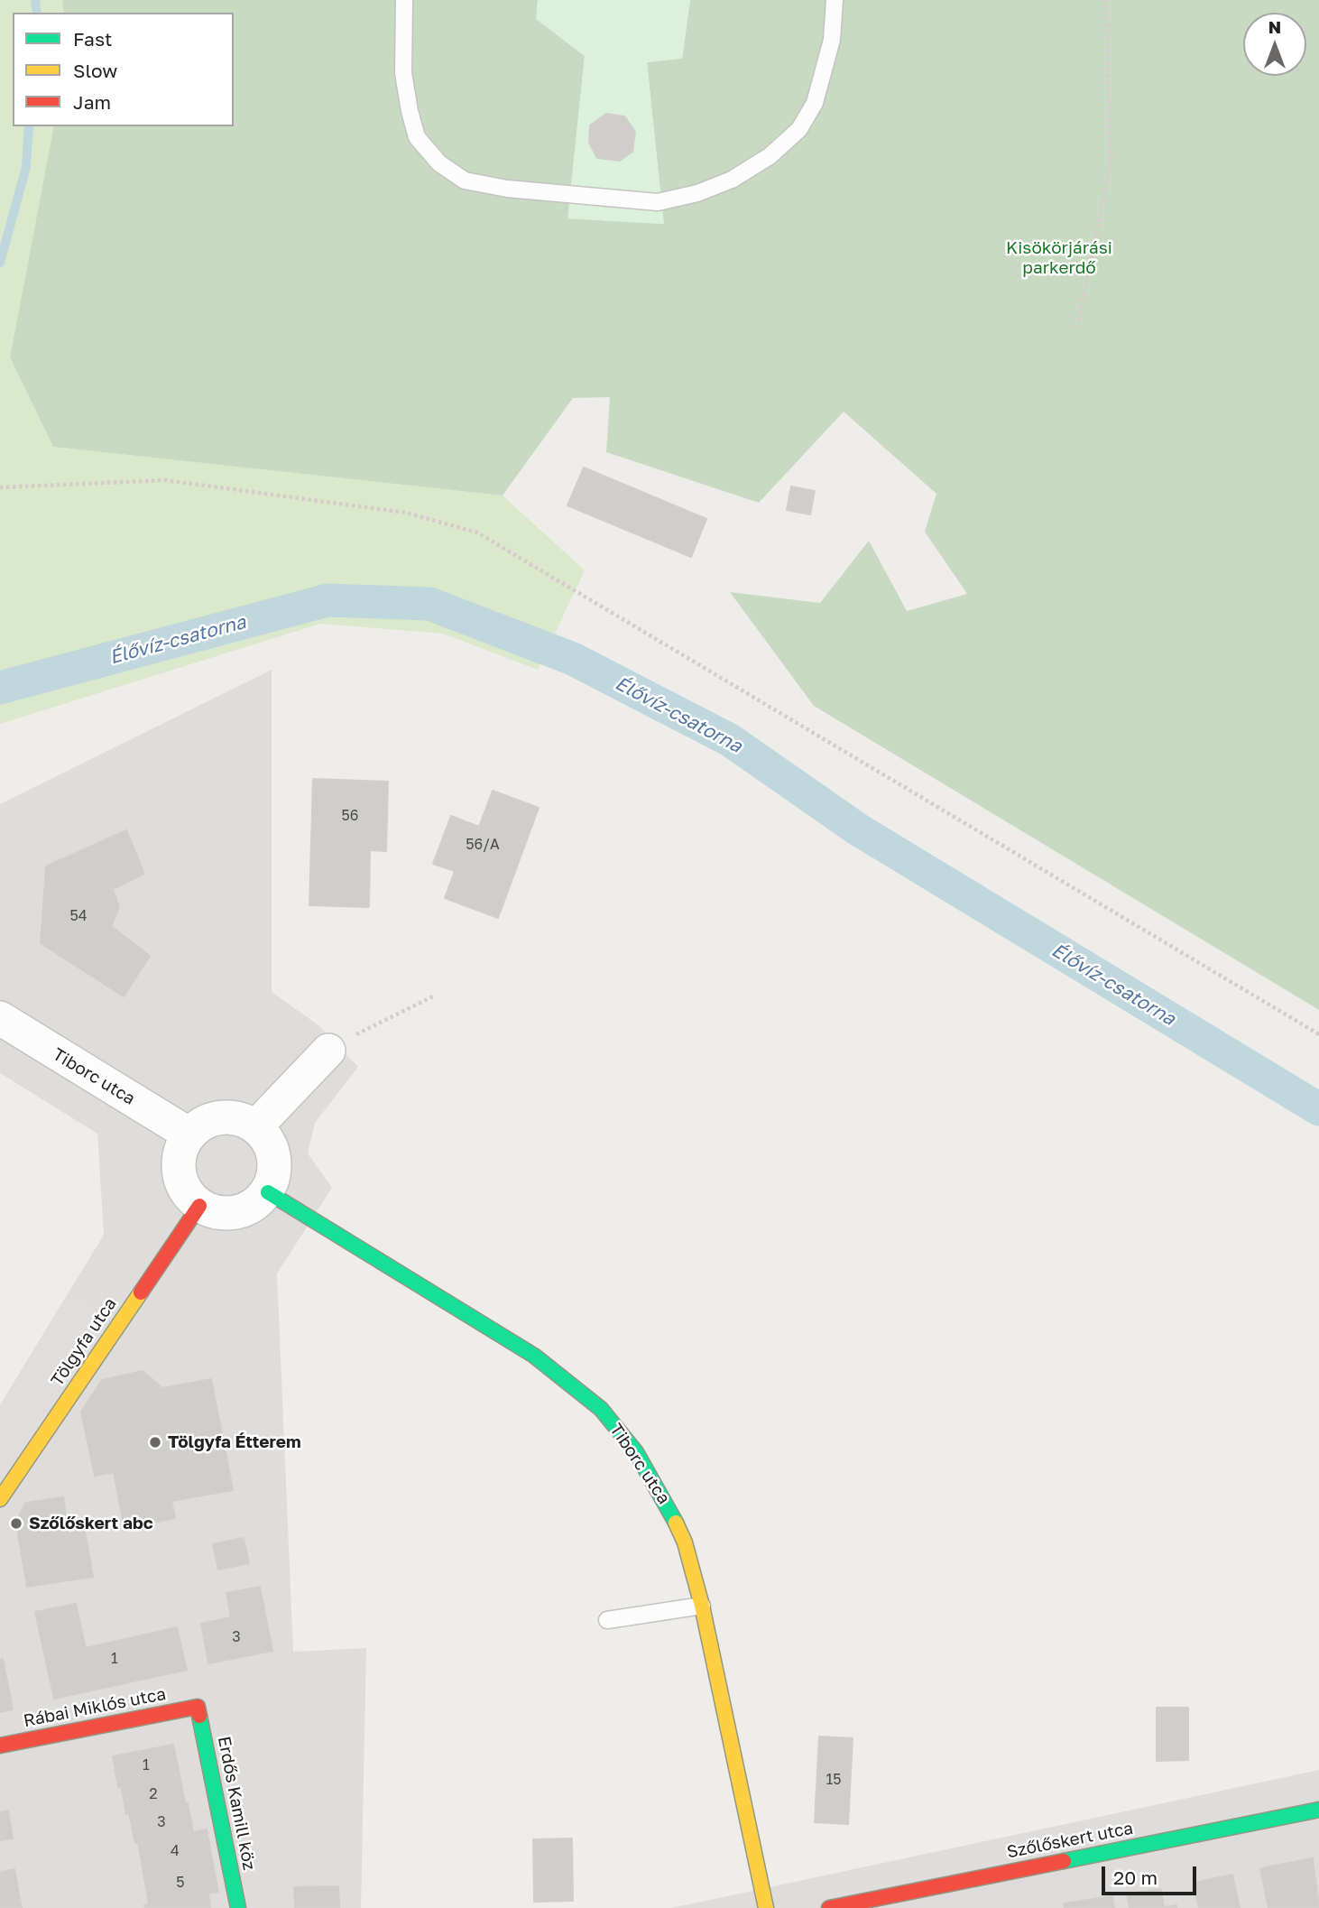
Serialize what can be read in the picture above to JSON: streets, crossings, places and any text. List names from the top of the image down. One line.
{"streets":{"street":["Tiborc utca","Tölgyfa utca","Rábai Miklós utca","Erdős Kamill köz","Szőlőskert utca"]},"crossings":[["Tiborc utca","Tölgyfa utca"],["Rábai Miklós utca","Erdős Kamill köz"]],"water":["Élővíz-csatorna"],"parks":["Kisökörjárási parkerdő"],"places":["Tölgyfa Étterem","Szőlőskert abc"],"house_numbers":["56","56/A","54","3","1","1","15","2","3","4","5"],"legend":["Fast","Slow","Jam"],"scale_bar":"20 m","north":"top"}
